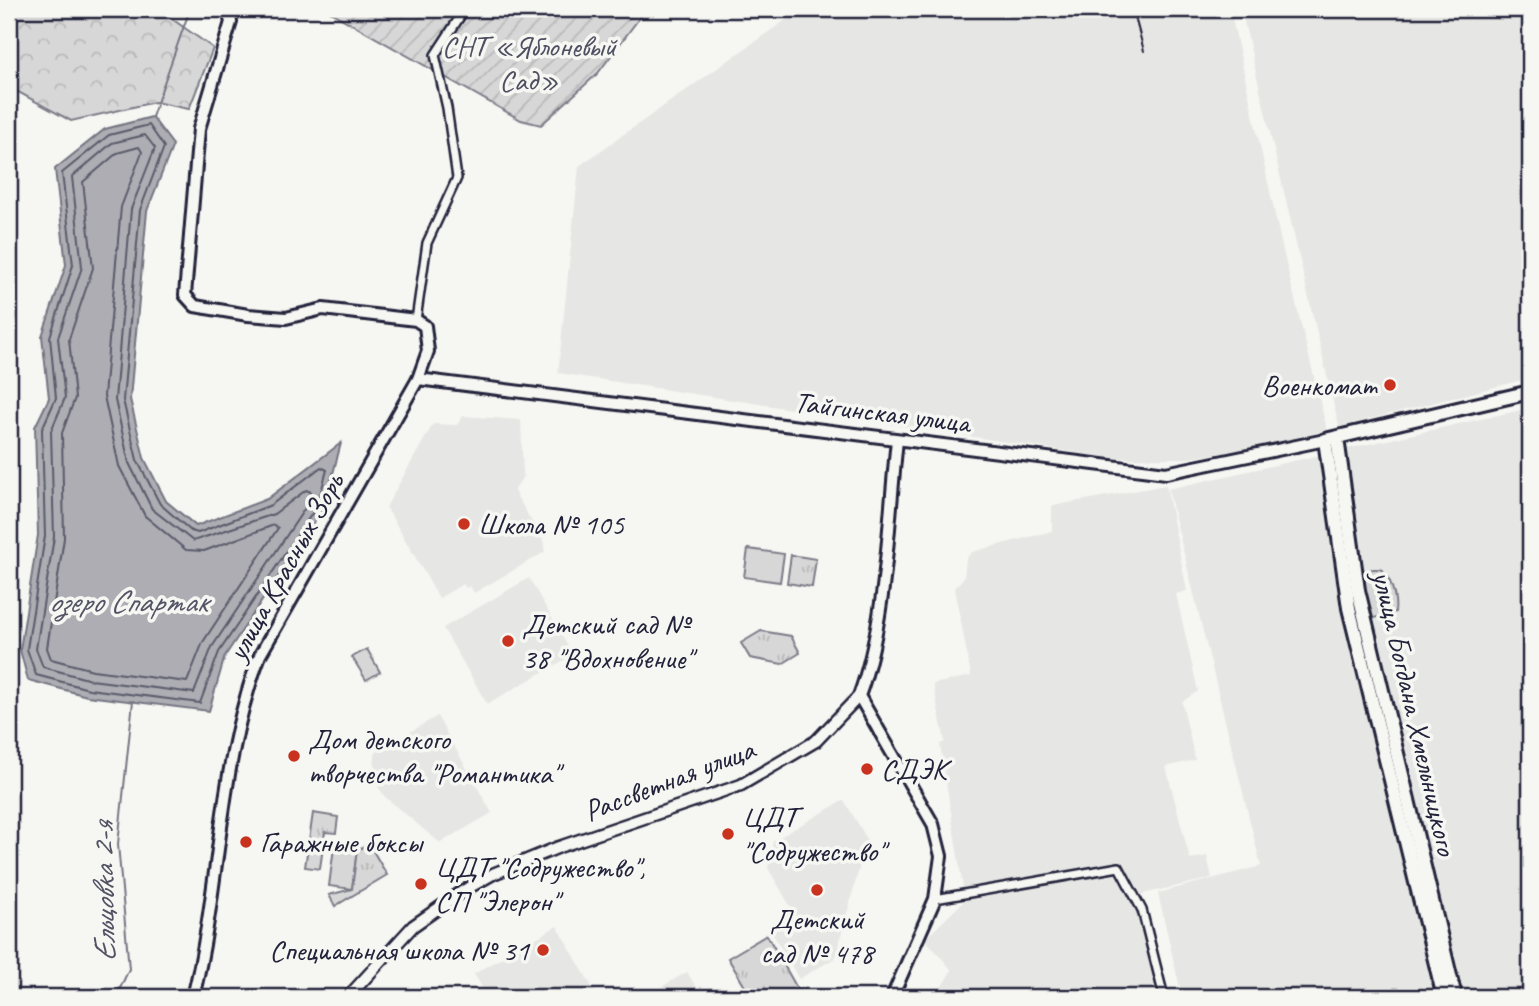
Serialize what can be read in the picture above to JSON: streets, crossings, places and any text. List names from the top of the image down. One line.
{"streets":{"highway":["улица Богдана Хмельницкого"],"main road":["Тайгинская улица","улица Красных Зорь","Рассветная улица"]},"crossings":[["Тайгинская улица","улица Красных Зорь"],["Тайгинская улица","улица Богдана Хмельницкого"],["Тайгинская улица","Рассветная улица"]],"water":["озеро Спартак","Ельцовка 2-я"],"parks":["СНТ «Яблоневый Сад»"],"places":["Военкомат","Школа № 105","Детский сад № 38 \"Вдохновение\"","Дом детского творчества \"Романтика\"","СДЭК","ЦДТ \"Содружество\"","Гаражные боксы","ЦДТ \"Содружество\", СП \"Элерон\"","Детский сад № 478","Специальная школа № 31"]}
